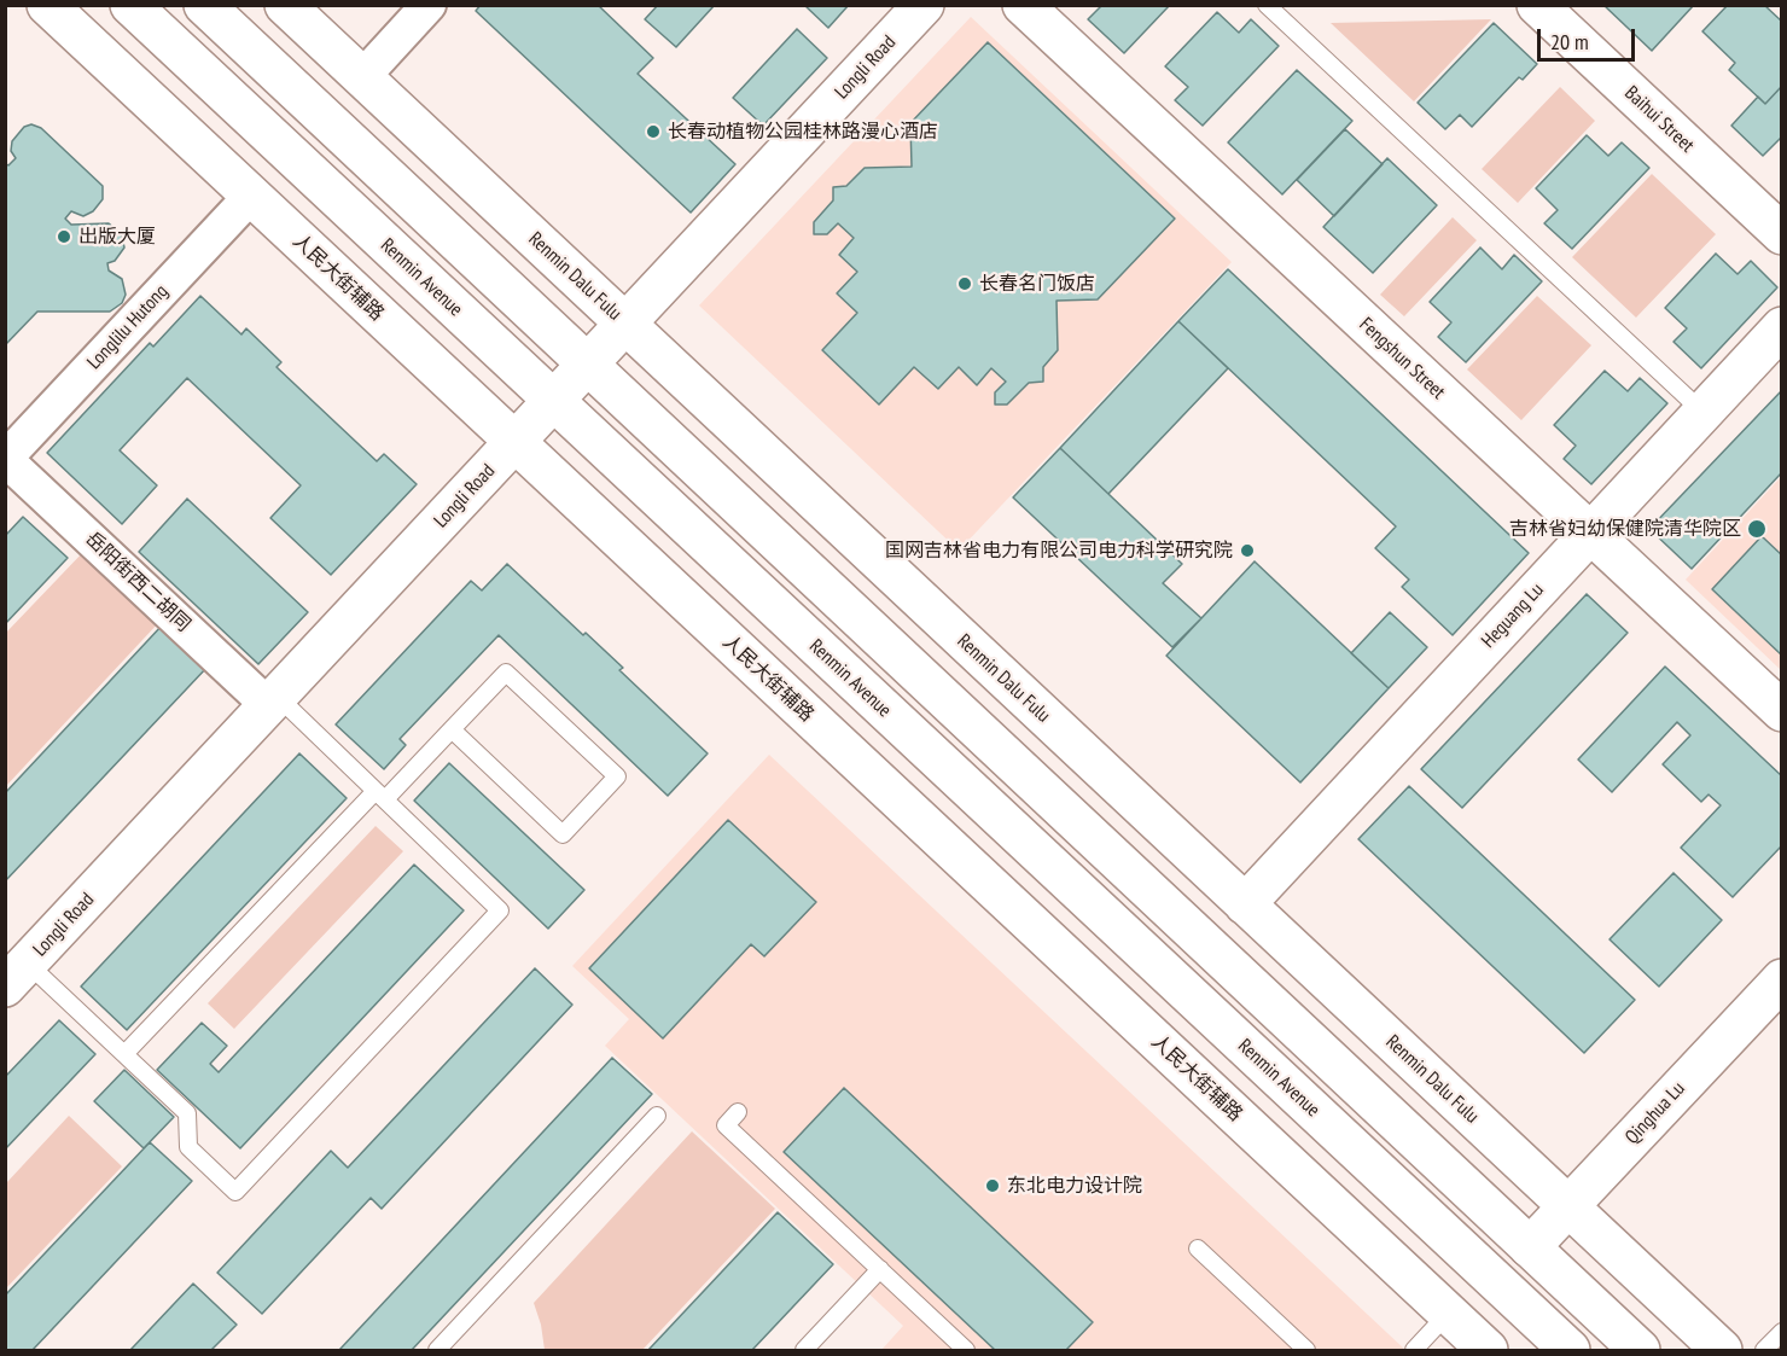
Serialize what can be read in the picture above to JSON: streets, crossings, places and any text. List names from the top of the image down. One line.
{"streets":{"main road":["Longli Road","Baihui Street","Renmin Dalu Fulu","人民大街辅路","Renmin Avenue","Fengshun Street","Heguang Lu","Qinghua Lu"],"street":["Longlilu Hutong","岳阳街西二胡同"]},"crossings":[["Longli Road","Renmin Dalu Fulu"],["Longli Road","人民大街辅路"],["Longli Road","Renmin Avenue"],["Longli Road","岳阳街西二胡同"],["Renmin Dalu Fulu","Heguang Lu"],["Renmin Dalu Fulu","Qinghua Lu"],["人民大街辅路","Longlilu Hutong"],["Longlilu Hutong","岳阳街西二胡同"],["Fengshun Street","Heguang Lu"]],"places":["长春动植物公园桂林路漫心酒店","出版大厦","长春名门饭店","吉林省妇幼保健院清华院区","国网吉林省电力有限公司电力科学研究院","东北电力设计院"],"scale_bar":"20 m"}
